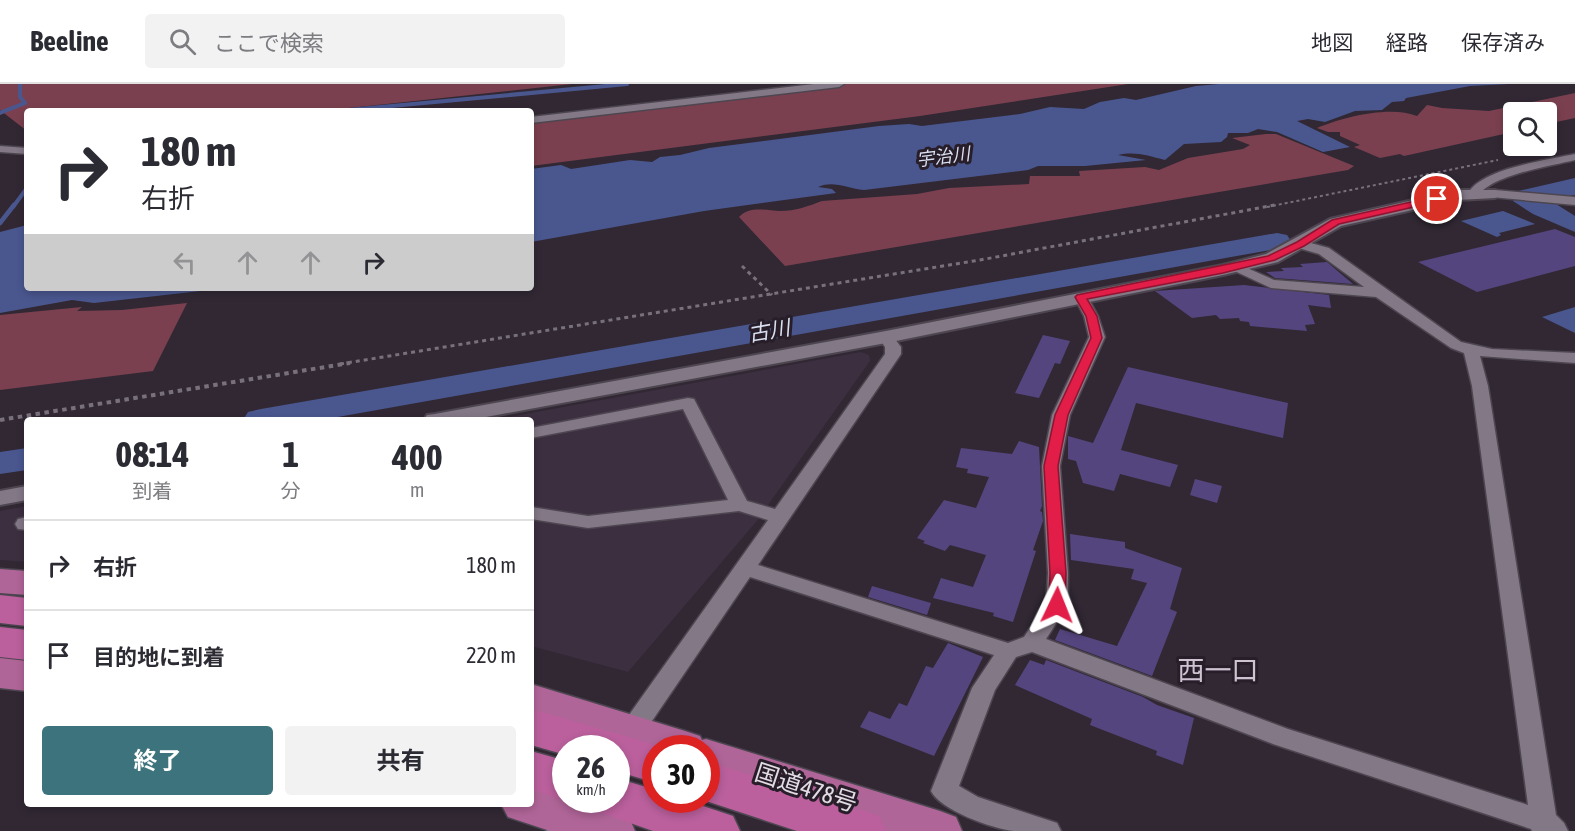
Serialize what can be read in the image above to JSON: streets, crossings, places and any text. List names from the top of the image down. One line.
{"streets":{"highway":["国道478号"]},"districts":["西一口"],"water":["宇治川","古川"],"page":{"header":"Beeline","search":"ここで検索","nav":["地図","経路","保存済み"],"turn":["180 m","右折"],"eta":["08:14","到着","1","分","400","m"],"list":[{"name":"右折","value":"180 m"},{"name":"目的地に到着","value":"220 m"}],"buttons":["終了","共有"],"speed":"26 km/h","limit":"30"}}
